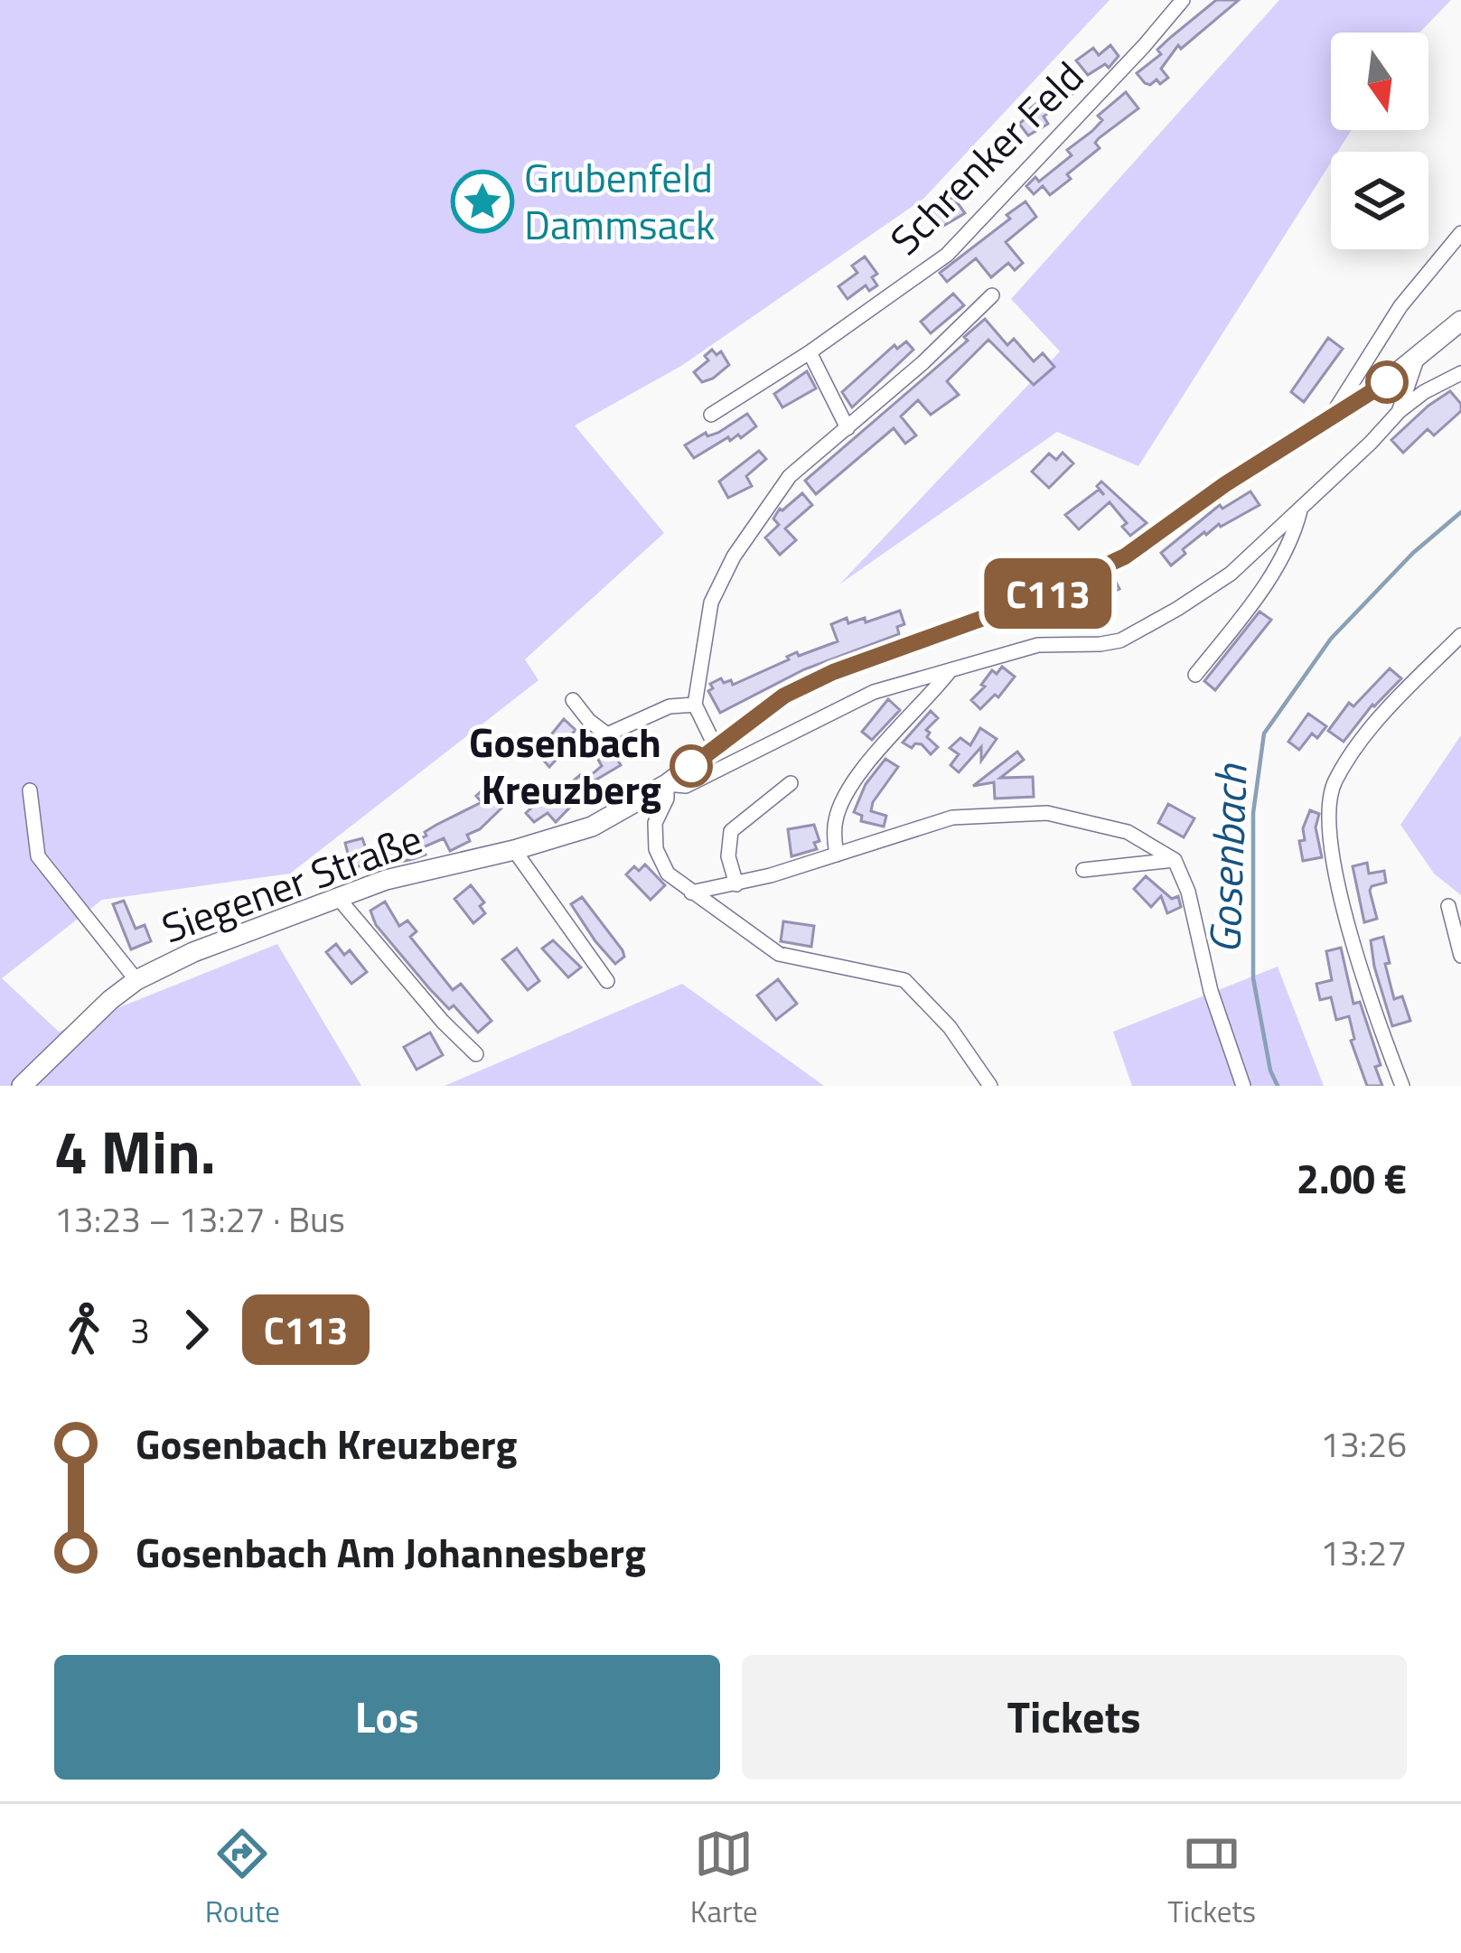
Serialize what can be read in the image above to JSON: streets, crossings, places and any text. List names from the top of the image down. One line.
{"streets":{"main road":["Siegener Straße"],"street":["Schrenker Feld"]},"water":["Gosenbach"],"places":{"place":["Grubenfeld Dammsack"],"other":["Gosenbach Kreuzberg"]},"lines":["bus line C113"],"north":"bottom","page":{"on_map":"C113","heading":["4 Min.","13:23 – 13:27 · Bus","2.00 €"],"legs":["3","C113"],"list":[{"name":"Gosenbach Kreuzberg","value":"13:26"},{"name":"Gosenbach Am Johannesberg","value":"13:27"}],"buttons":["Los","Tickets"],"tabs":["Route","Karte","Tickets"]}}
